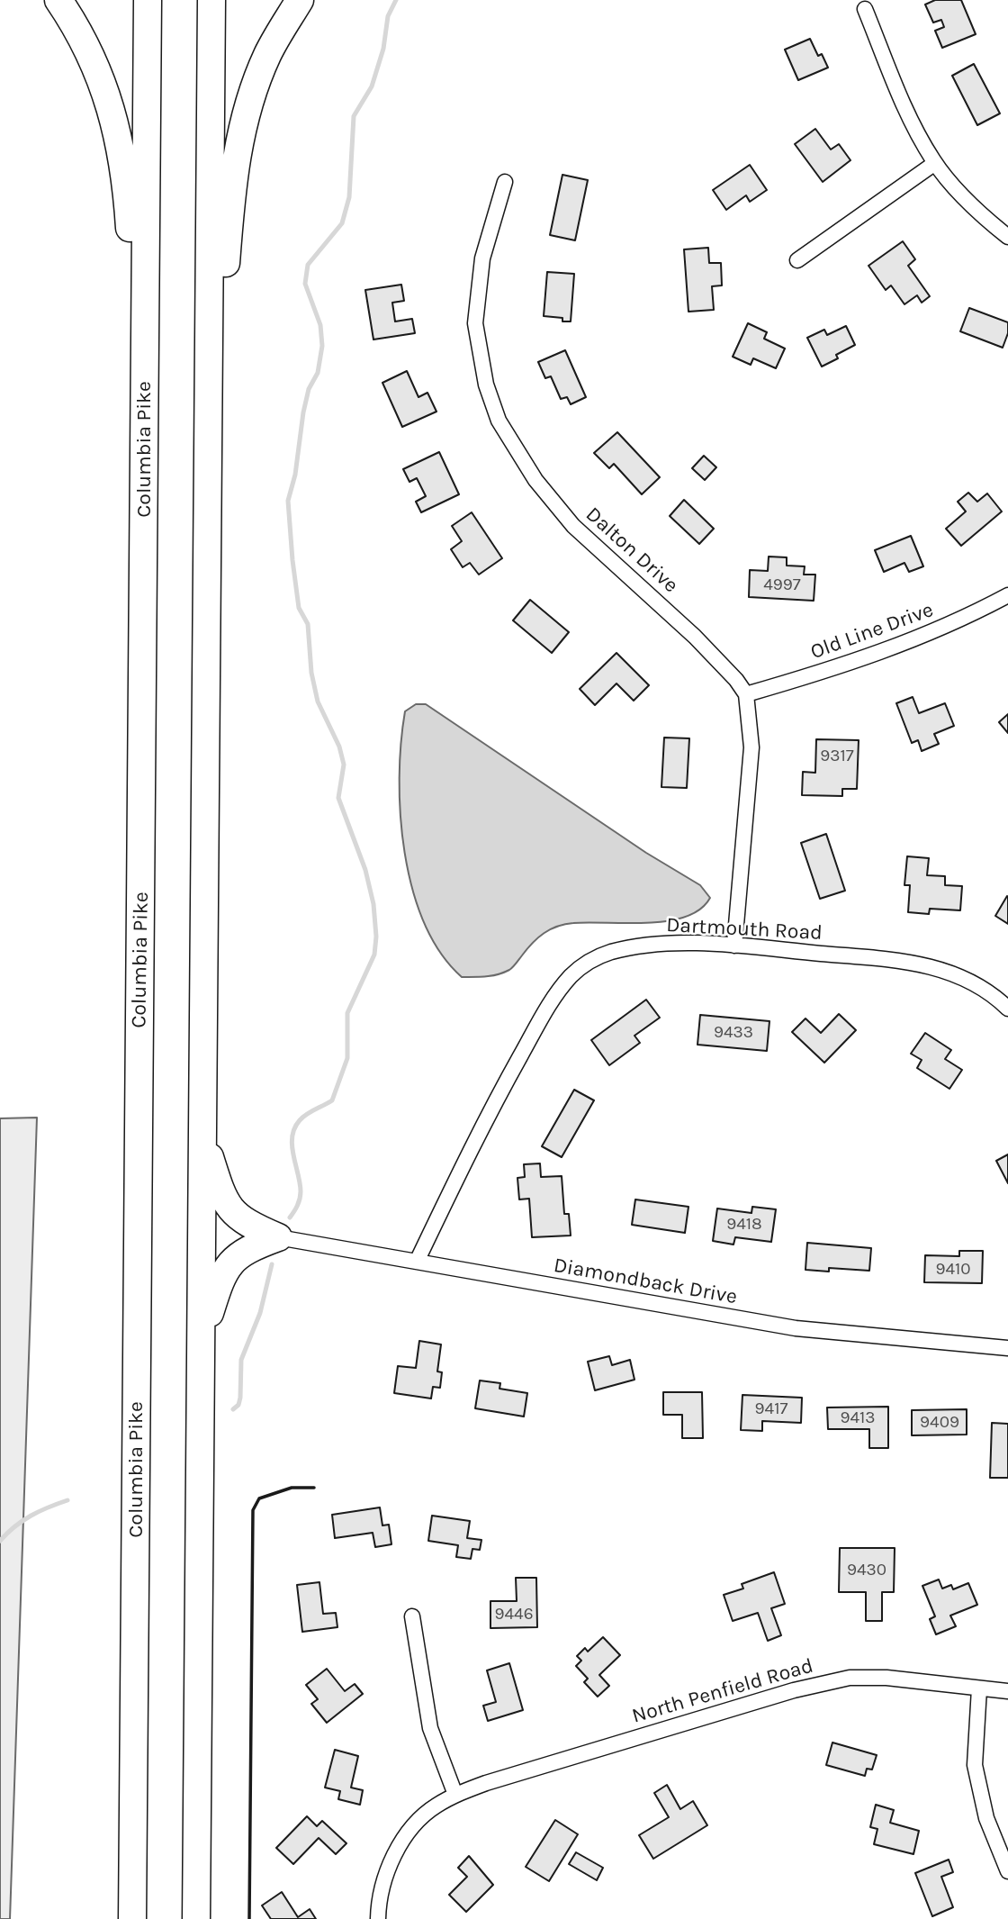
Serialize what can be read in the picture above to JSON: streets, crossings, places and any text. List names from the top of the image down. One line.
{"streets":{"highway":["Columbia Pike"],"street":["Dalton Drive","Old Line Drive","Dartmouth Road","Diamondback Drive","North Penfield Road"]},"crossings":[["Dalton Drive","Old Line Drive"],["Dartmouth Road","Diamondback Drive"]],"house_numbers":["4997","9317","9433","9418","9410","9417","9413","9409","9430","9446"]}
